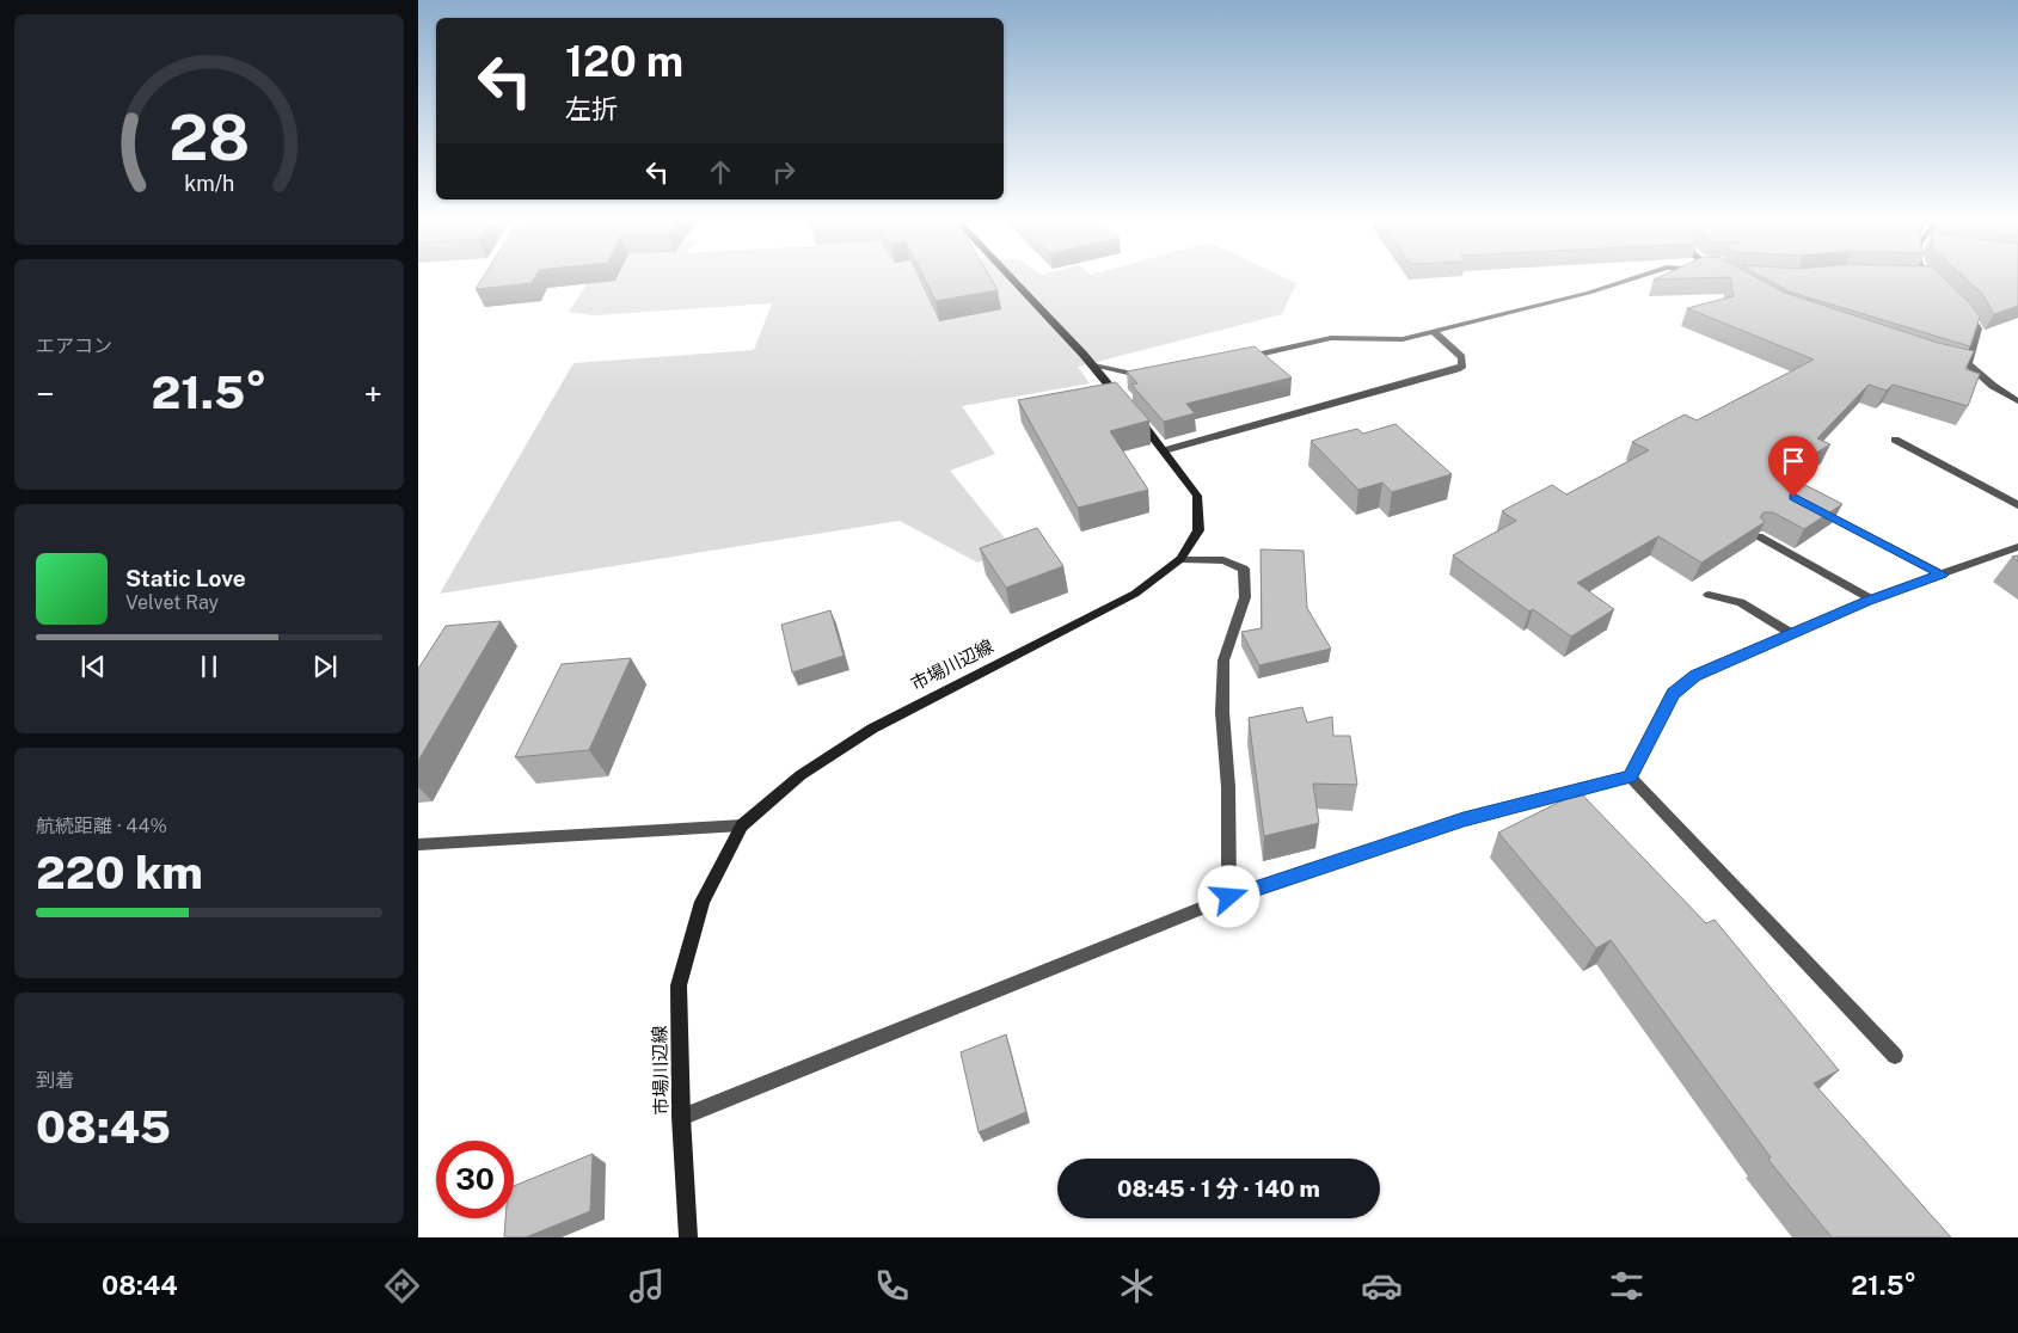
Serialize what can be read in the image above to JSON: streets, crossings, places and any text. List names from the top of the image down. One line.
{"streets":{"main road":["市場川辺線"]},"page":{"turn":["120 m","左折"],"tile":["エアコン",["航続距離 · 44%","220 km"],["到着","08:45"]],"heat":["−","21.5°","+"],"song":["Static Love","Velvet Ray"],"limit":"30","trip":"08:45 · 1 分 · 140 m","tabs":["08:44","21.5°"],"gauge":["28","km/h"]}}
